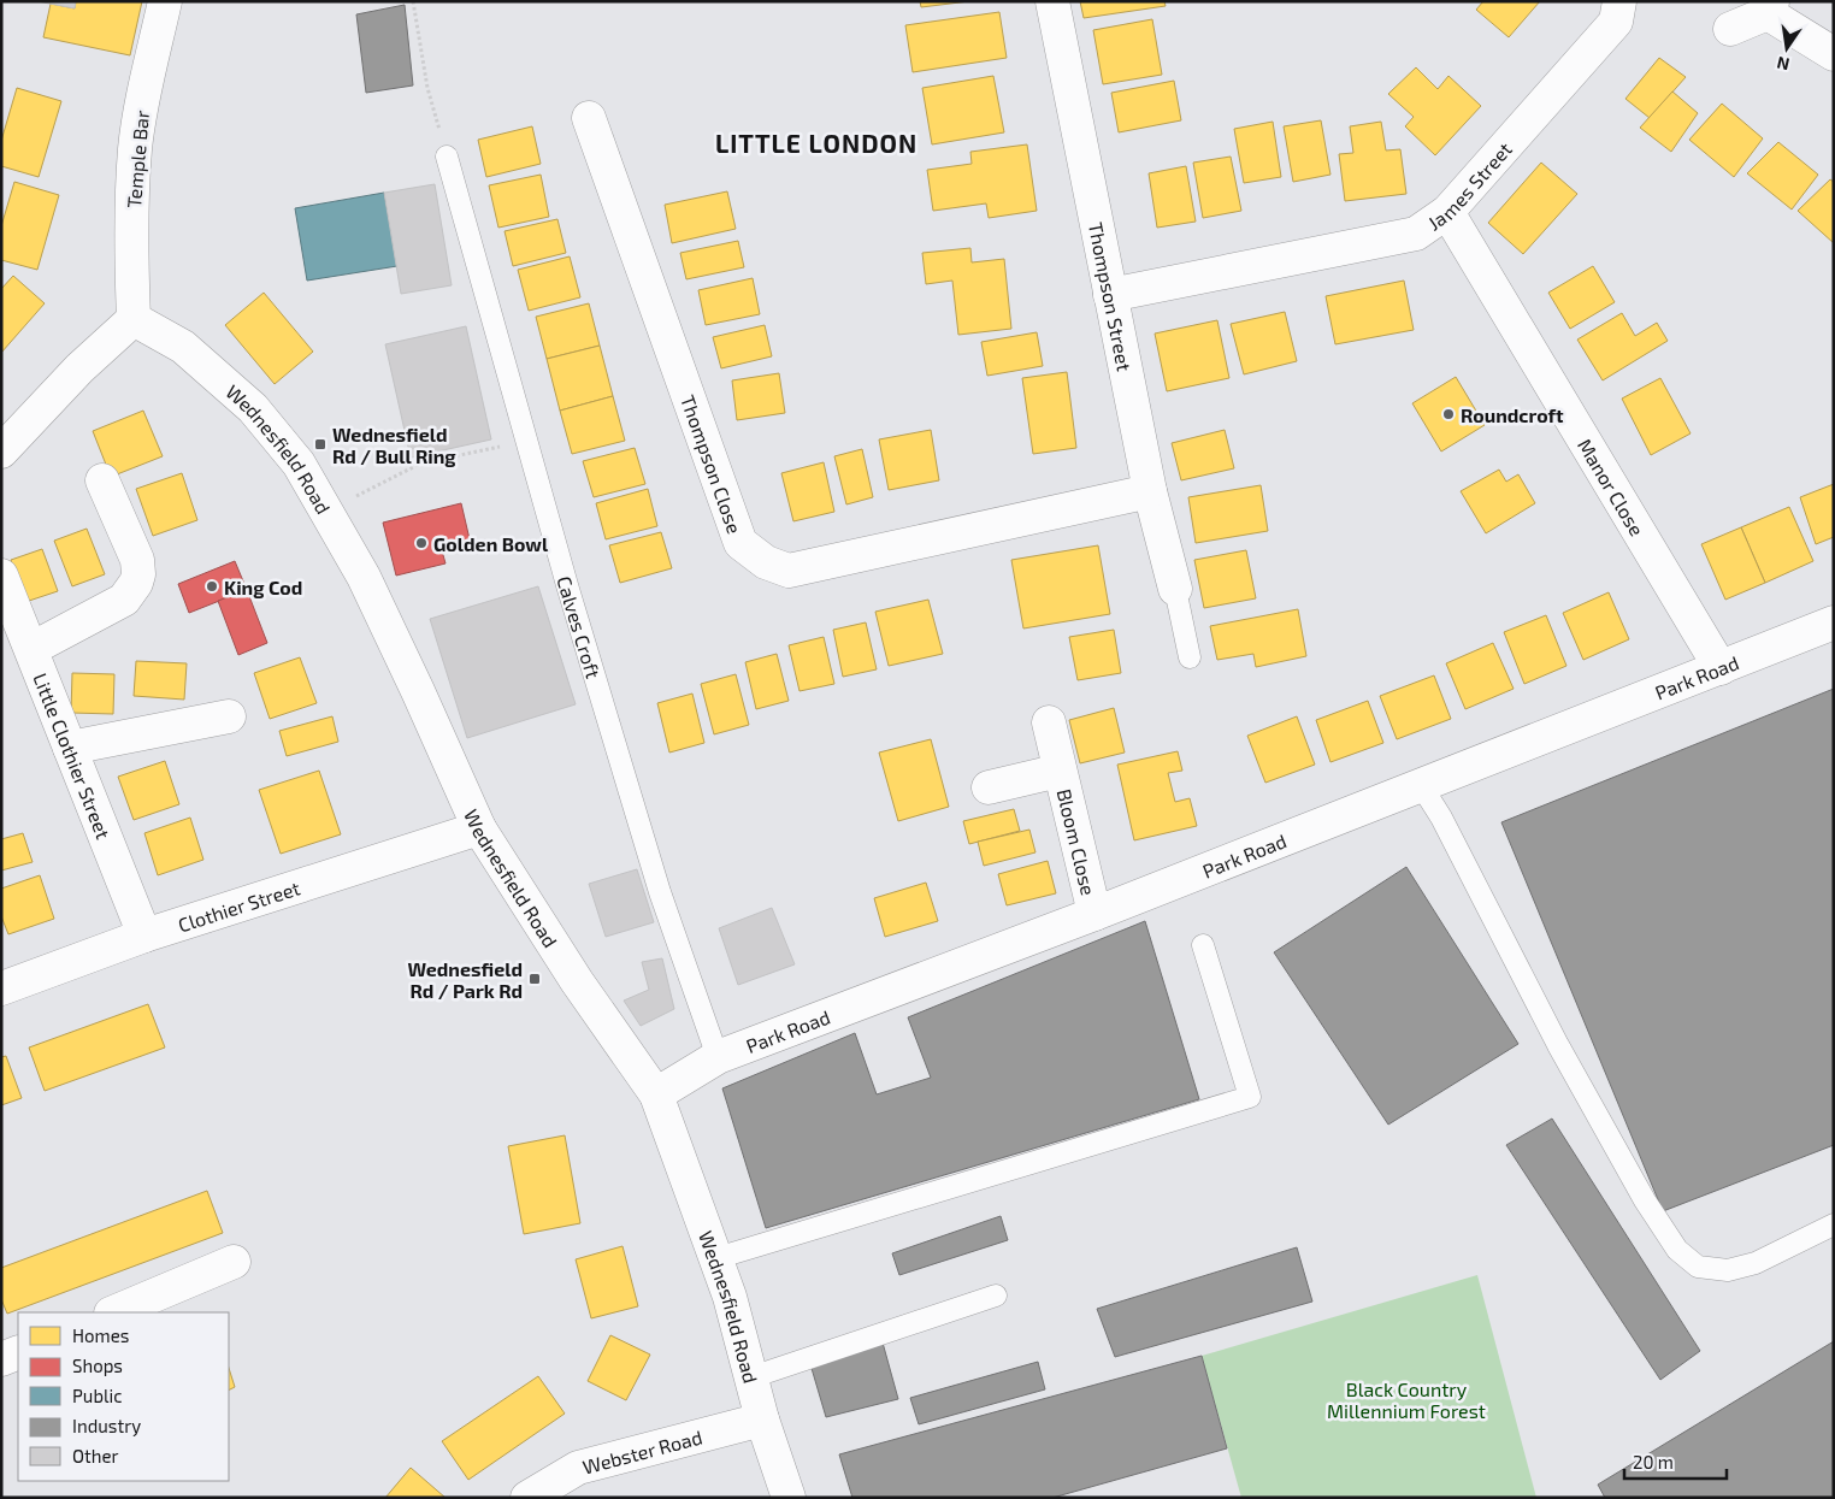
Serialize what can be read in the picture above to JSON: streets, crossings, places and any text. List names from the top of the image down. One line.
{"streets":{"street":["Temple Bar","James Street","Thompson Street","Wednesfield Road","Thompson Close","Manor Close","Park Road","Little Clothier Street","Bloom Close","Clothier Street","Webster Road"],"lane":["Calves Croft"]},"crossings":[["Temple Bar","Wednesfield Road"],["James Street","Thompson Street"],["James Street","Manor Close"],["Thompson Street","Thompson Close"],["Wednesfield Road","Park Road"],["Wednesfield Road","Clothier Street"],["Wednesfield Road","Webster Road"],["Manor Close","Park Road"],["Calves Croft","Park Road"],["Park Road","Bloom Close"],["Little Clothier Street","Clothier Street"]],"districts":["LITTLE LONDON"],"parks":["Black Country Millennium Forest"],"places":{"other":["Roundcroft","Golden Bowl","King Cod"],"transit":["Wednesfield Rd / Bull Ring","Wednesfield Rd / Park Rd"]},"legend":["Homes","Shops","Public","Industry","Other"],"scale_bar":"20 m","north":"bottom"}
